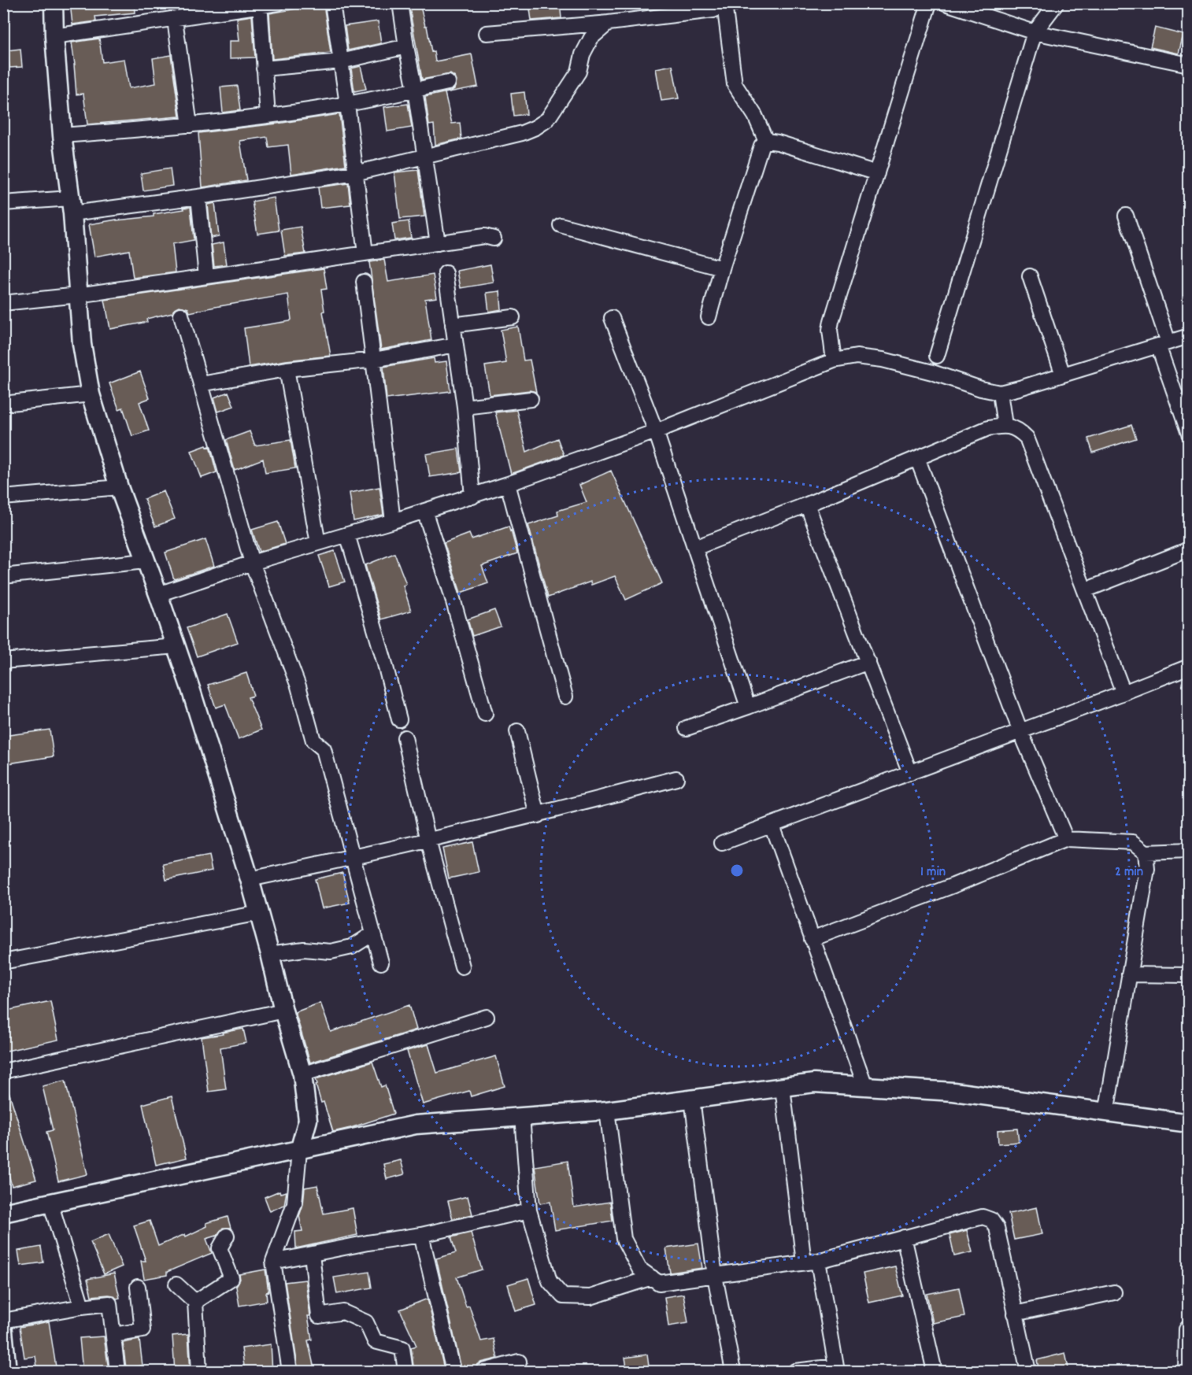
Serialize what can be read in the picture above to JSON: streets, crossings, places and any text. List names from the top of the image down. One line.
{"rings":["1 min","2 min"]}
